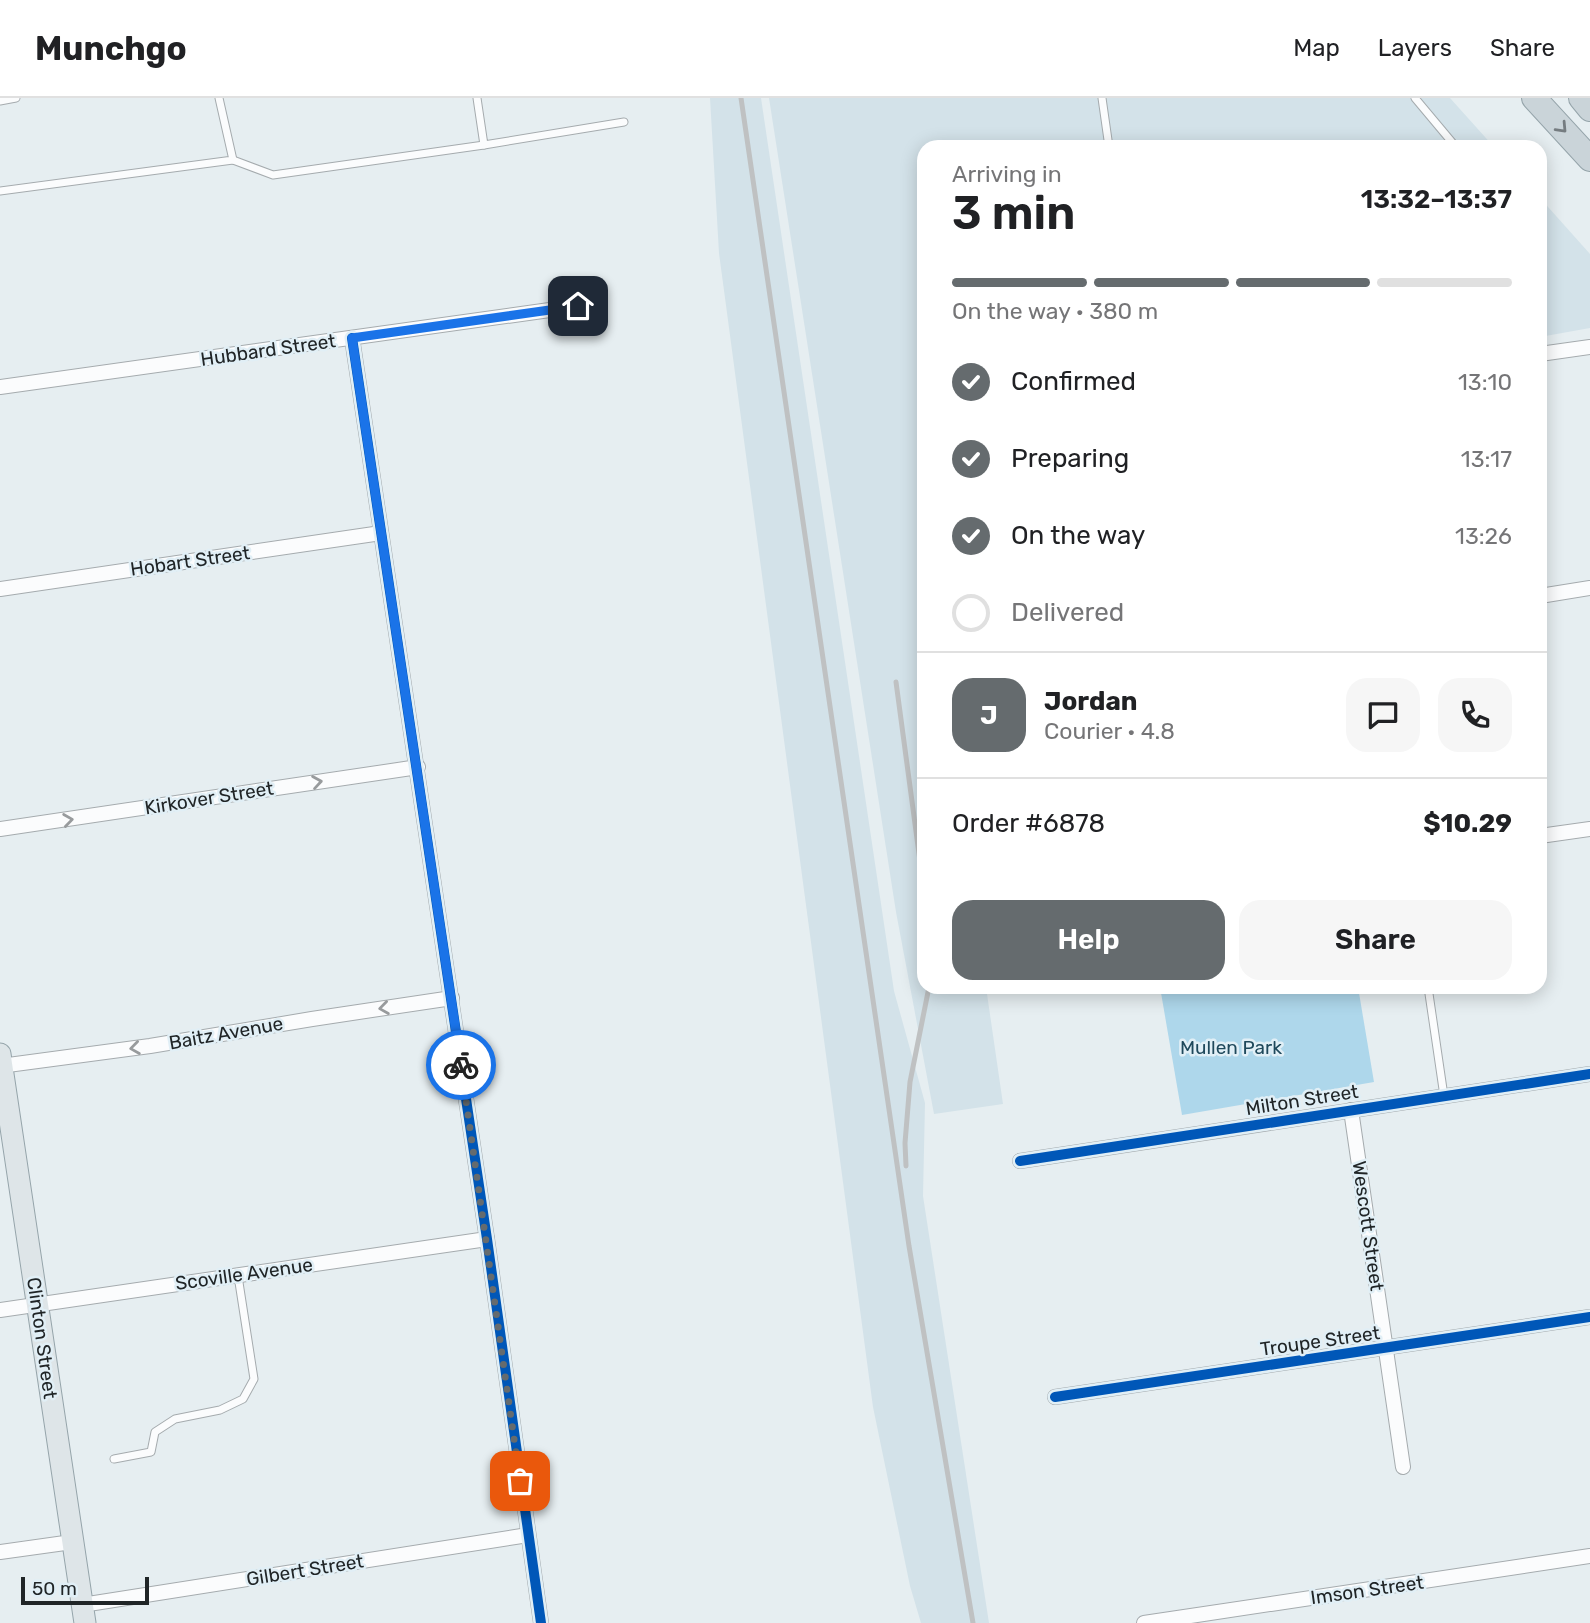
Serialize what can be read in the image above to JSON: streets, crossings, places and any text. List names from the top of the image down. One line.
{"streets":{"main road":["Clinton Street"],"street":["Hubbard Street","Hobart Street","Kirkover Street","Baitz Avenue","Milton Street","Wescott Street","Scoville Avenue","Troupe Street","Gilbert Street","Imson Street"]},"crossings":[["Baitz Avenue","Clinton Street"],["Milton Street","Wescott Street"],["Wescott Street","Troupe Street"],["Scoville Avenue","Clinton Street"],["Clinton Street","Gilbert Street"]],"one_way":["Kirkover Street","Baitz Avenue"],"parks":["Mullen Park"],"scale_bar":"50 m","page":{"header":"Munchgo","nav":["Map","Layers","Share"],"heading":["3 min","Arriving in","13:32–13:37"],"panel":["Jordan","Courier · 4.8","Order #6878","$10.29"],"bar":"On the way · 380 m","list":[["Confirmed","13:10"],["Preparing","13:17"],["On the way","13:26"],"Delivered"],"round":"J","buttons":["Help","Share"],"scale":"50 m"}}
